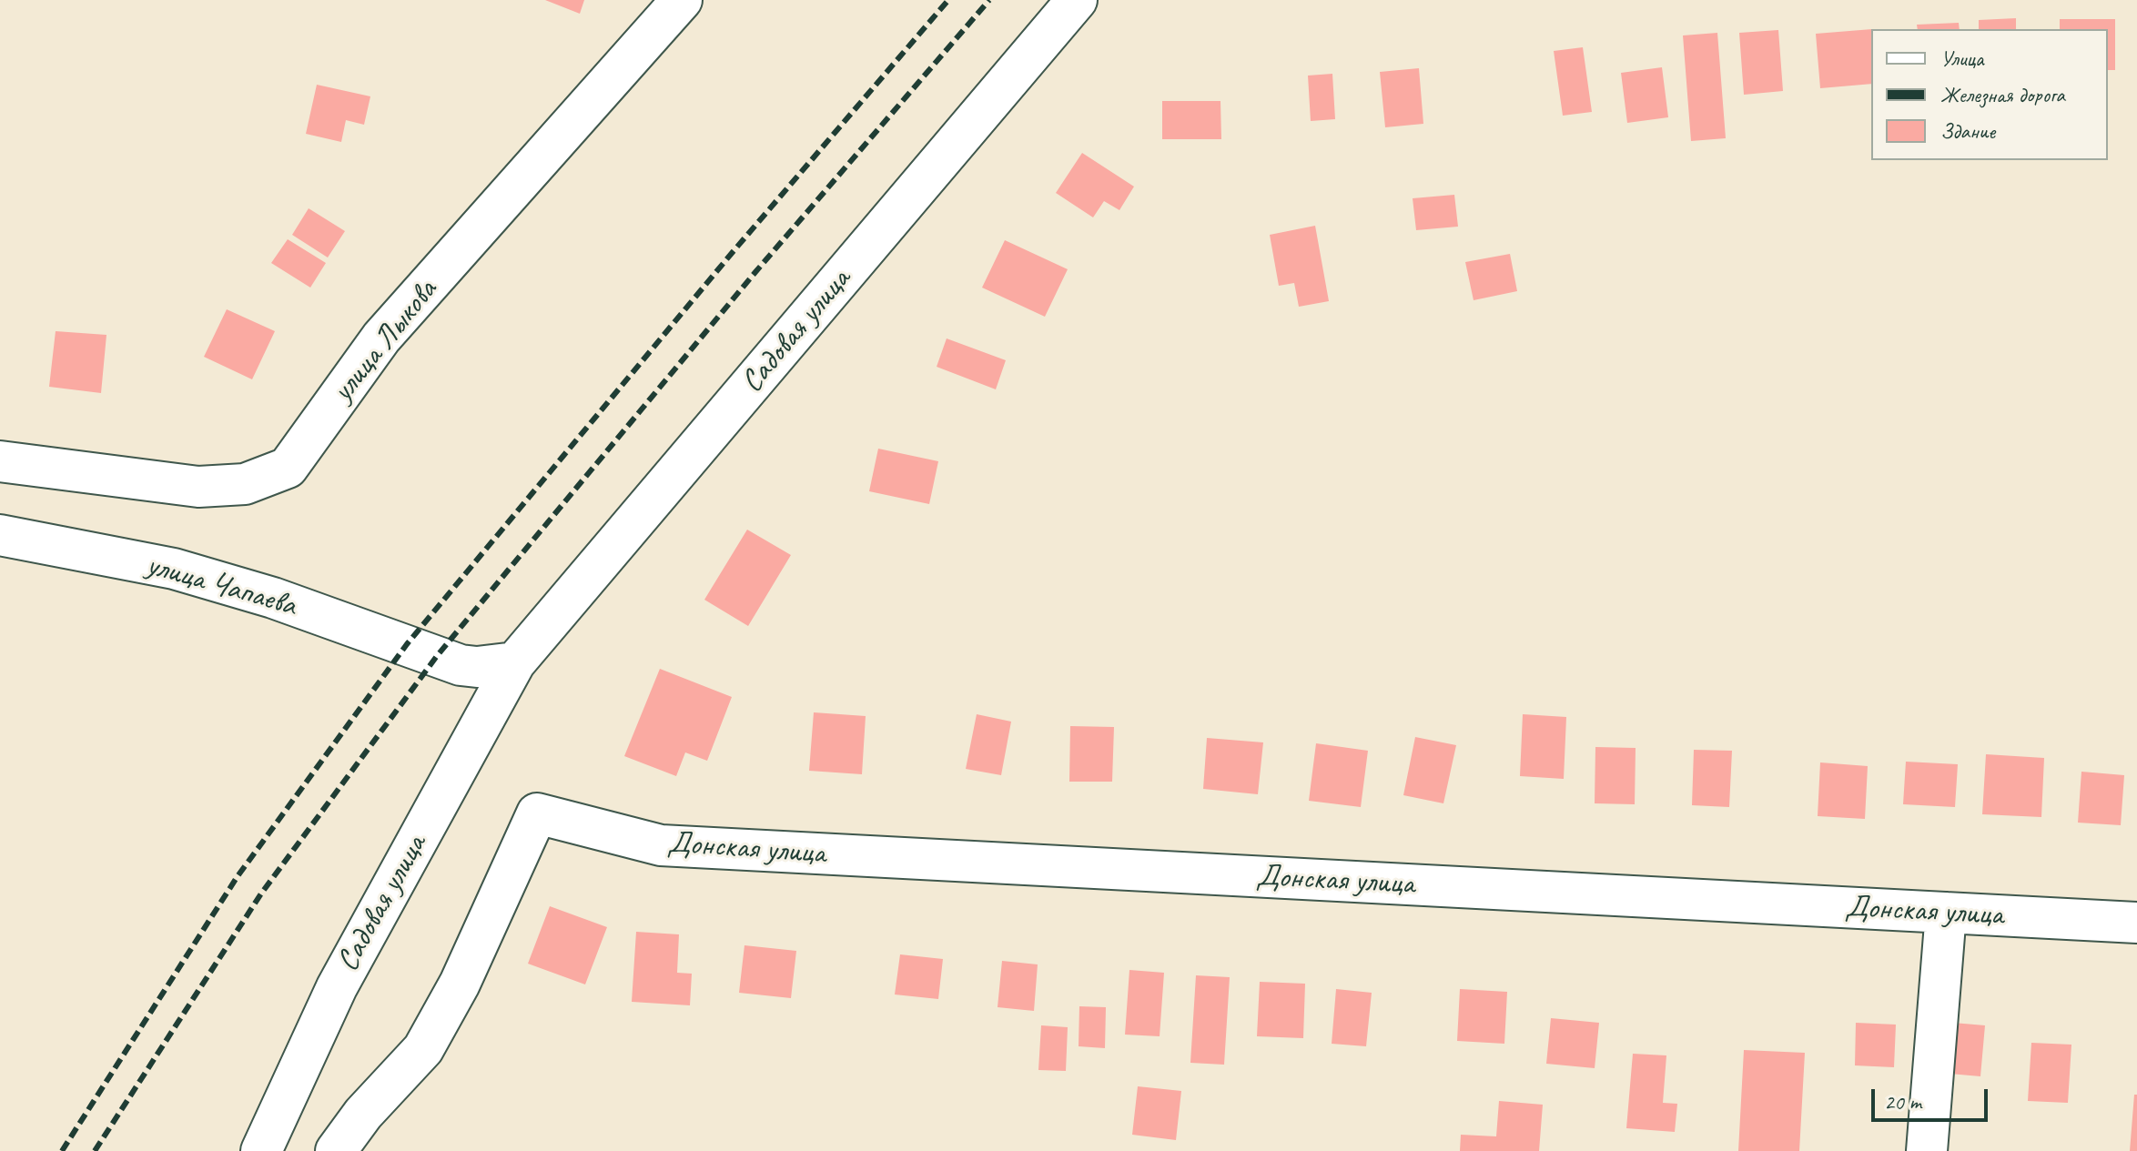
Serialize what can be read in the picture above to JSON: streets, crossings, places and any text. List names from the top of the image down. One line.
{"streets":{"street":["Садовая улица","улица Лыкова","улица Чапаева","Донская улица"]},"crossings":[["Садовая улица","улица Чапаева"]],"legend":["Улица","Железная дорога","Здание"],"scale_bar":"20 m"}
